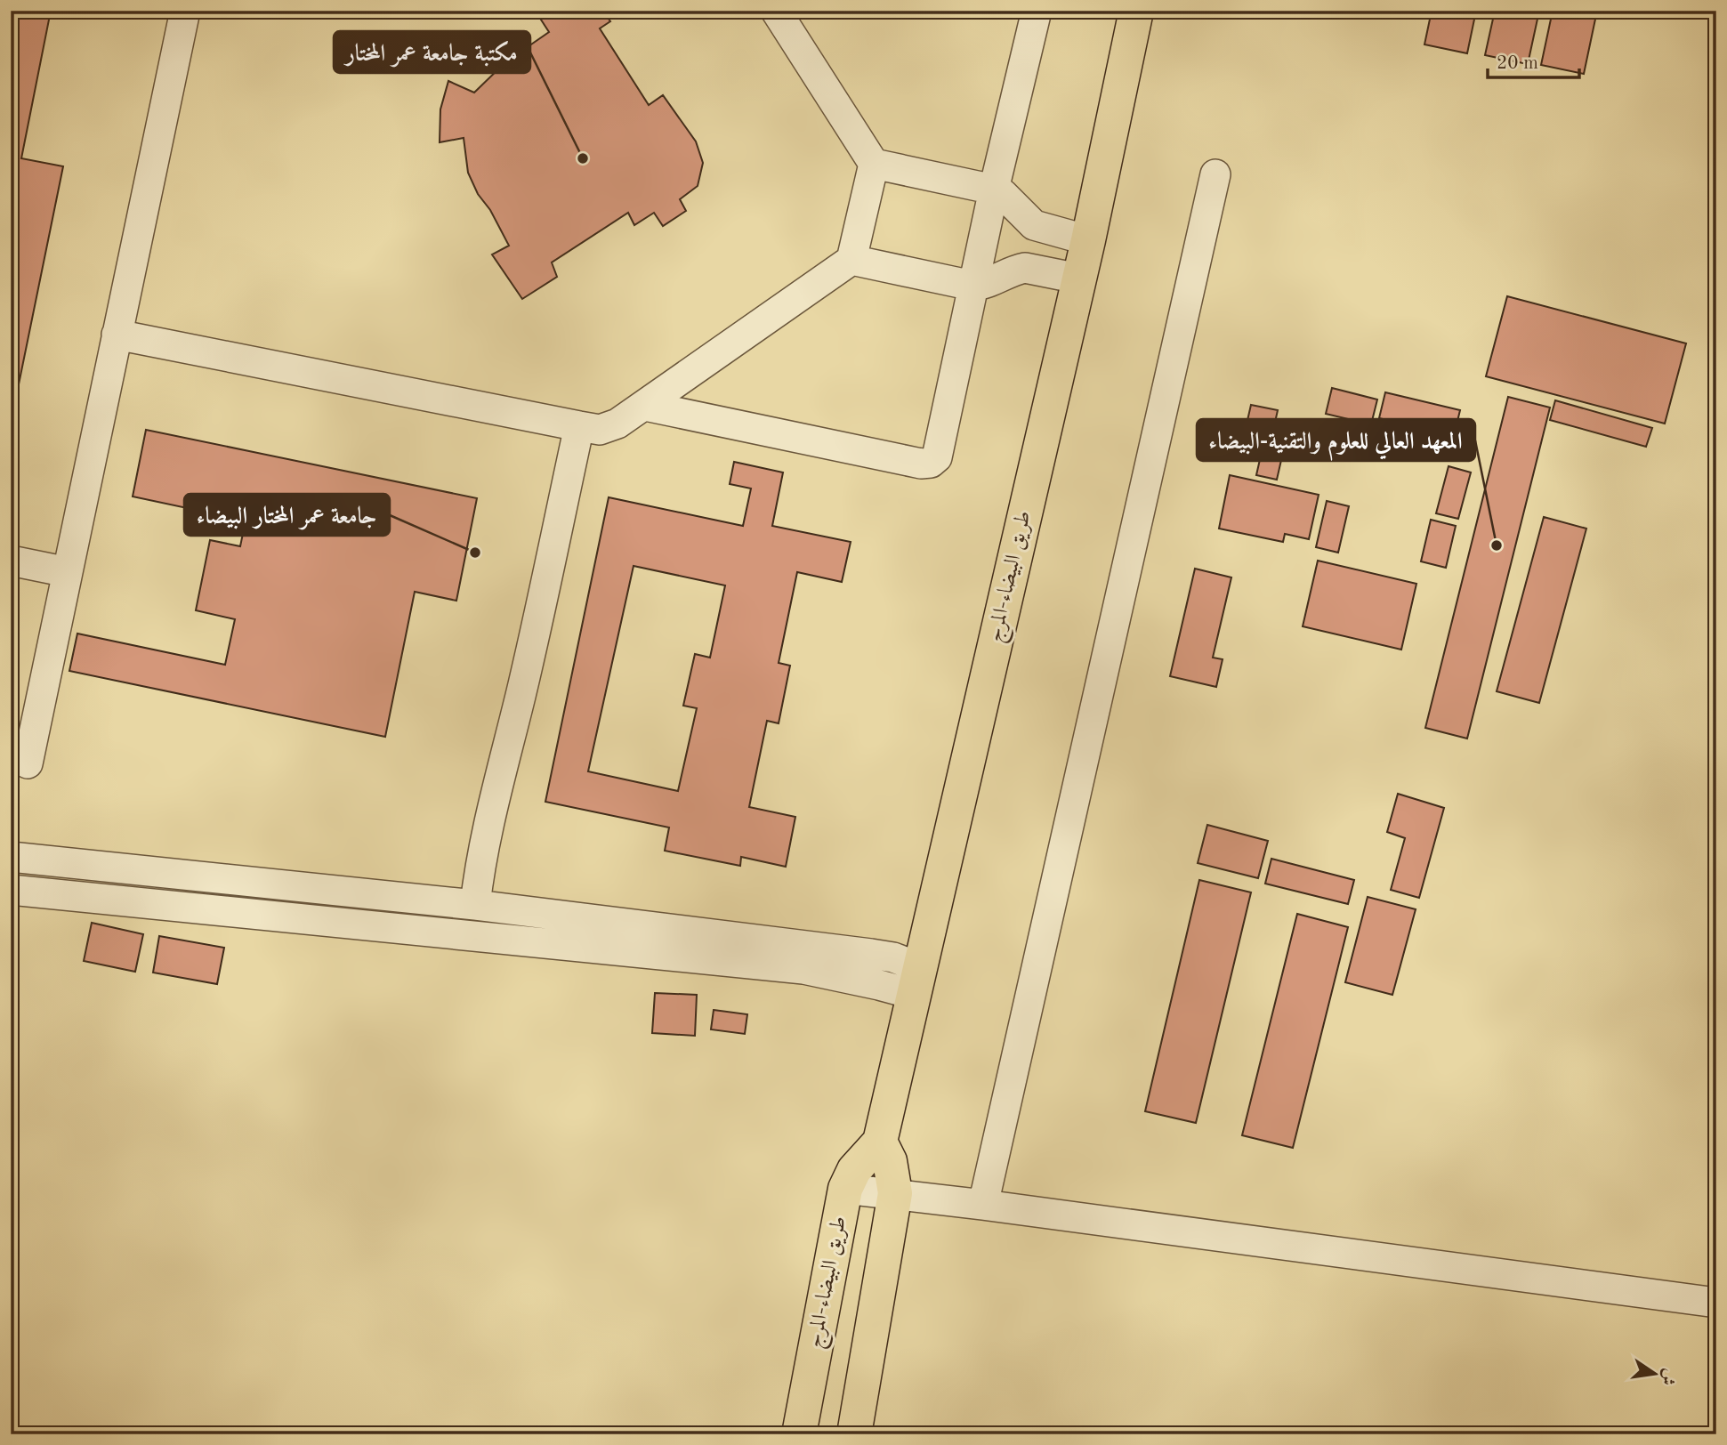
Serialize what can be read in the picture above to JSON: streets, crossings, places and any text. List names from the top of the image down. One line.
{"streets":{"highway":["طريق البيضاء-المرج"]},"places":["مكتبة جامعة عمر المختار","المعهد العالي للعلوم والتقنية-البيضاء","جامعة عمر المختار البيضاء"],"scale_bar":"20 m","north":"right"}
